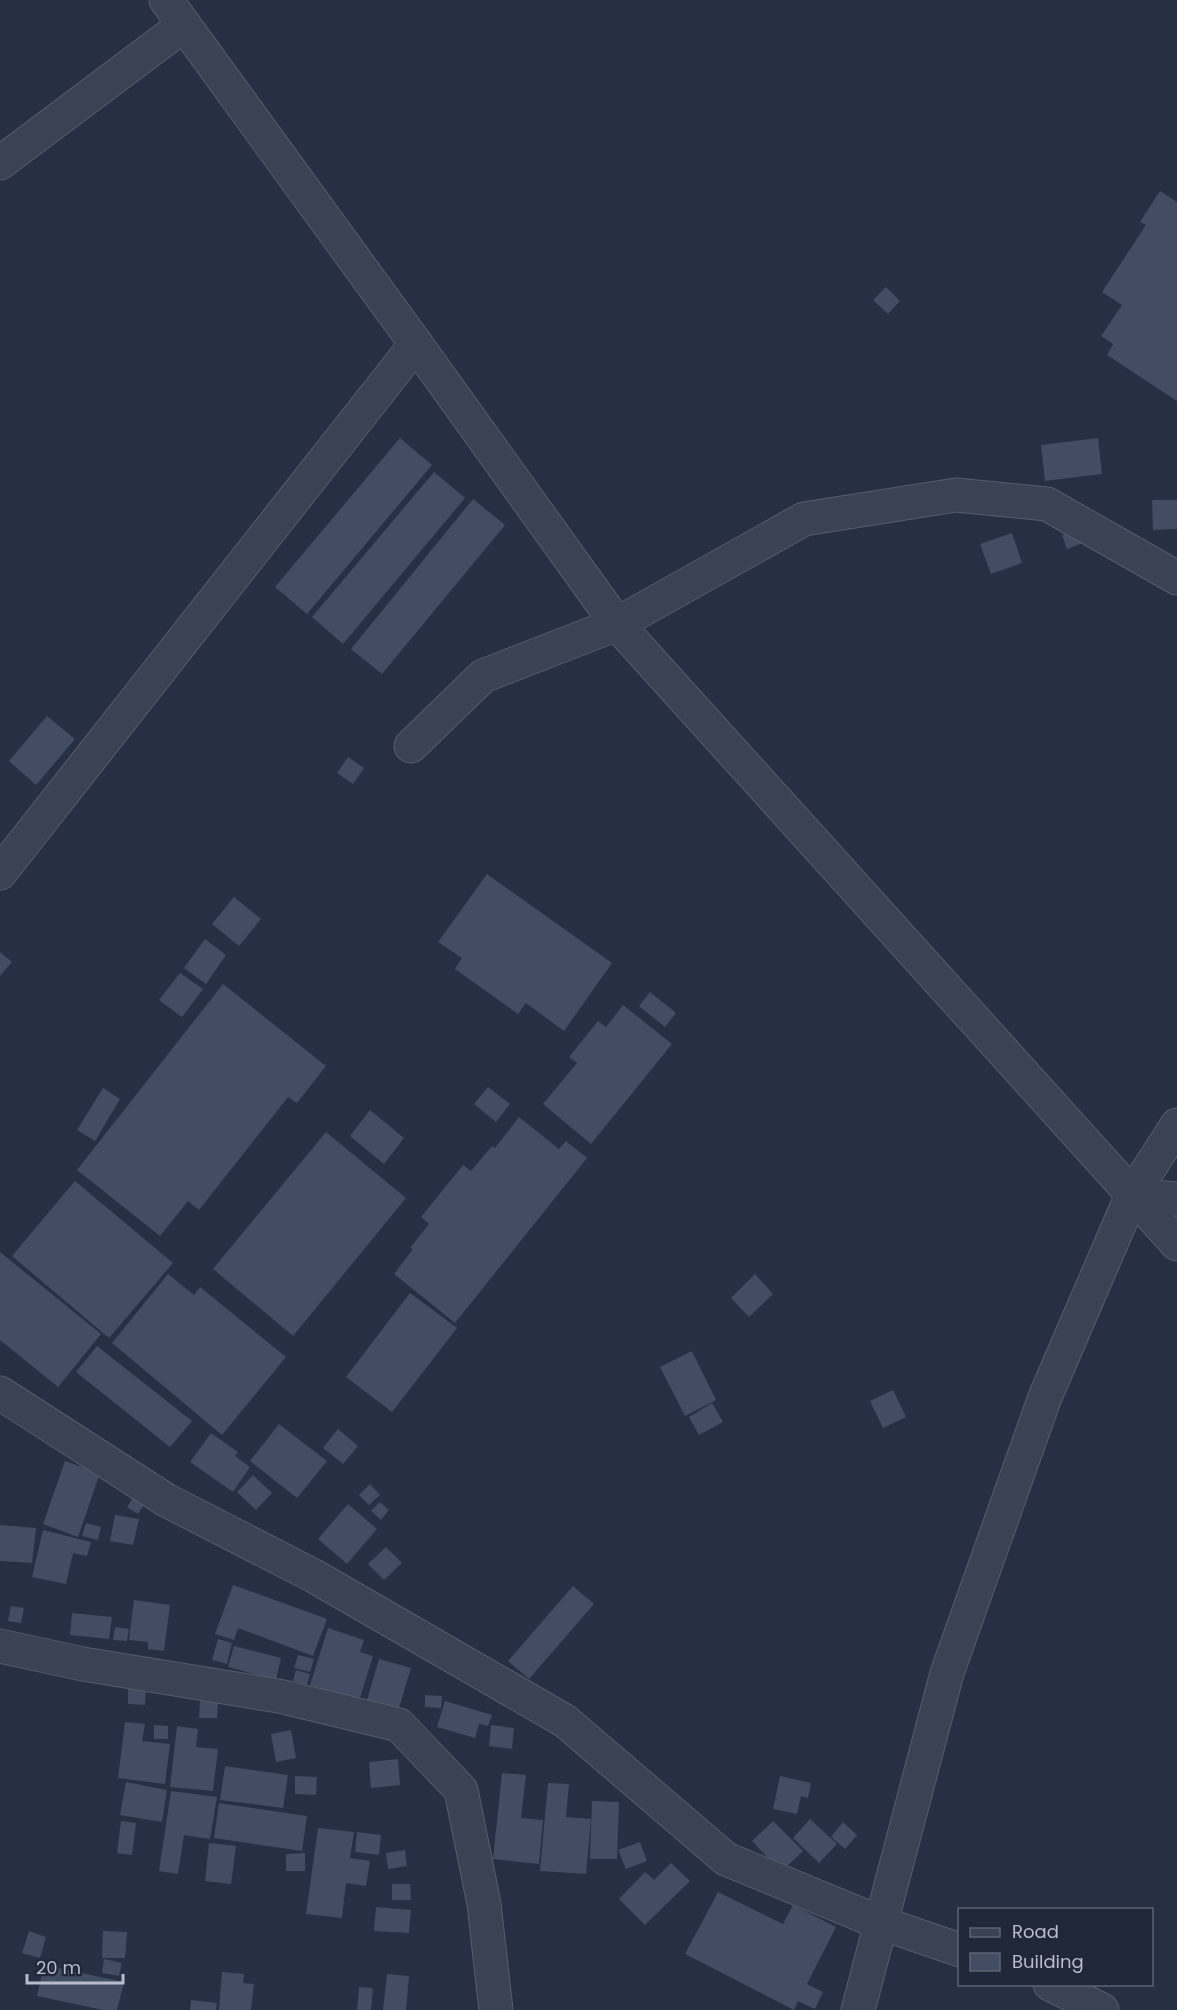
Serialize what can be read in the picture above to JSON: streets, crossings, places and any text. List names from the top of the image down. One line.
{"legend":["Road","Building"],"scale_bar":"20 m"}
